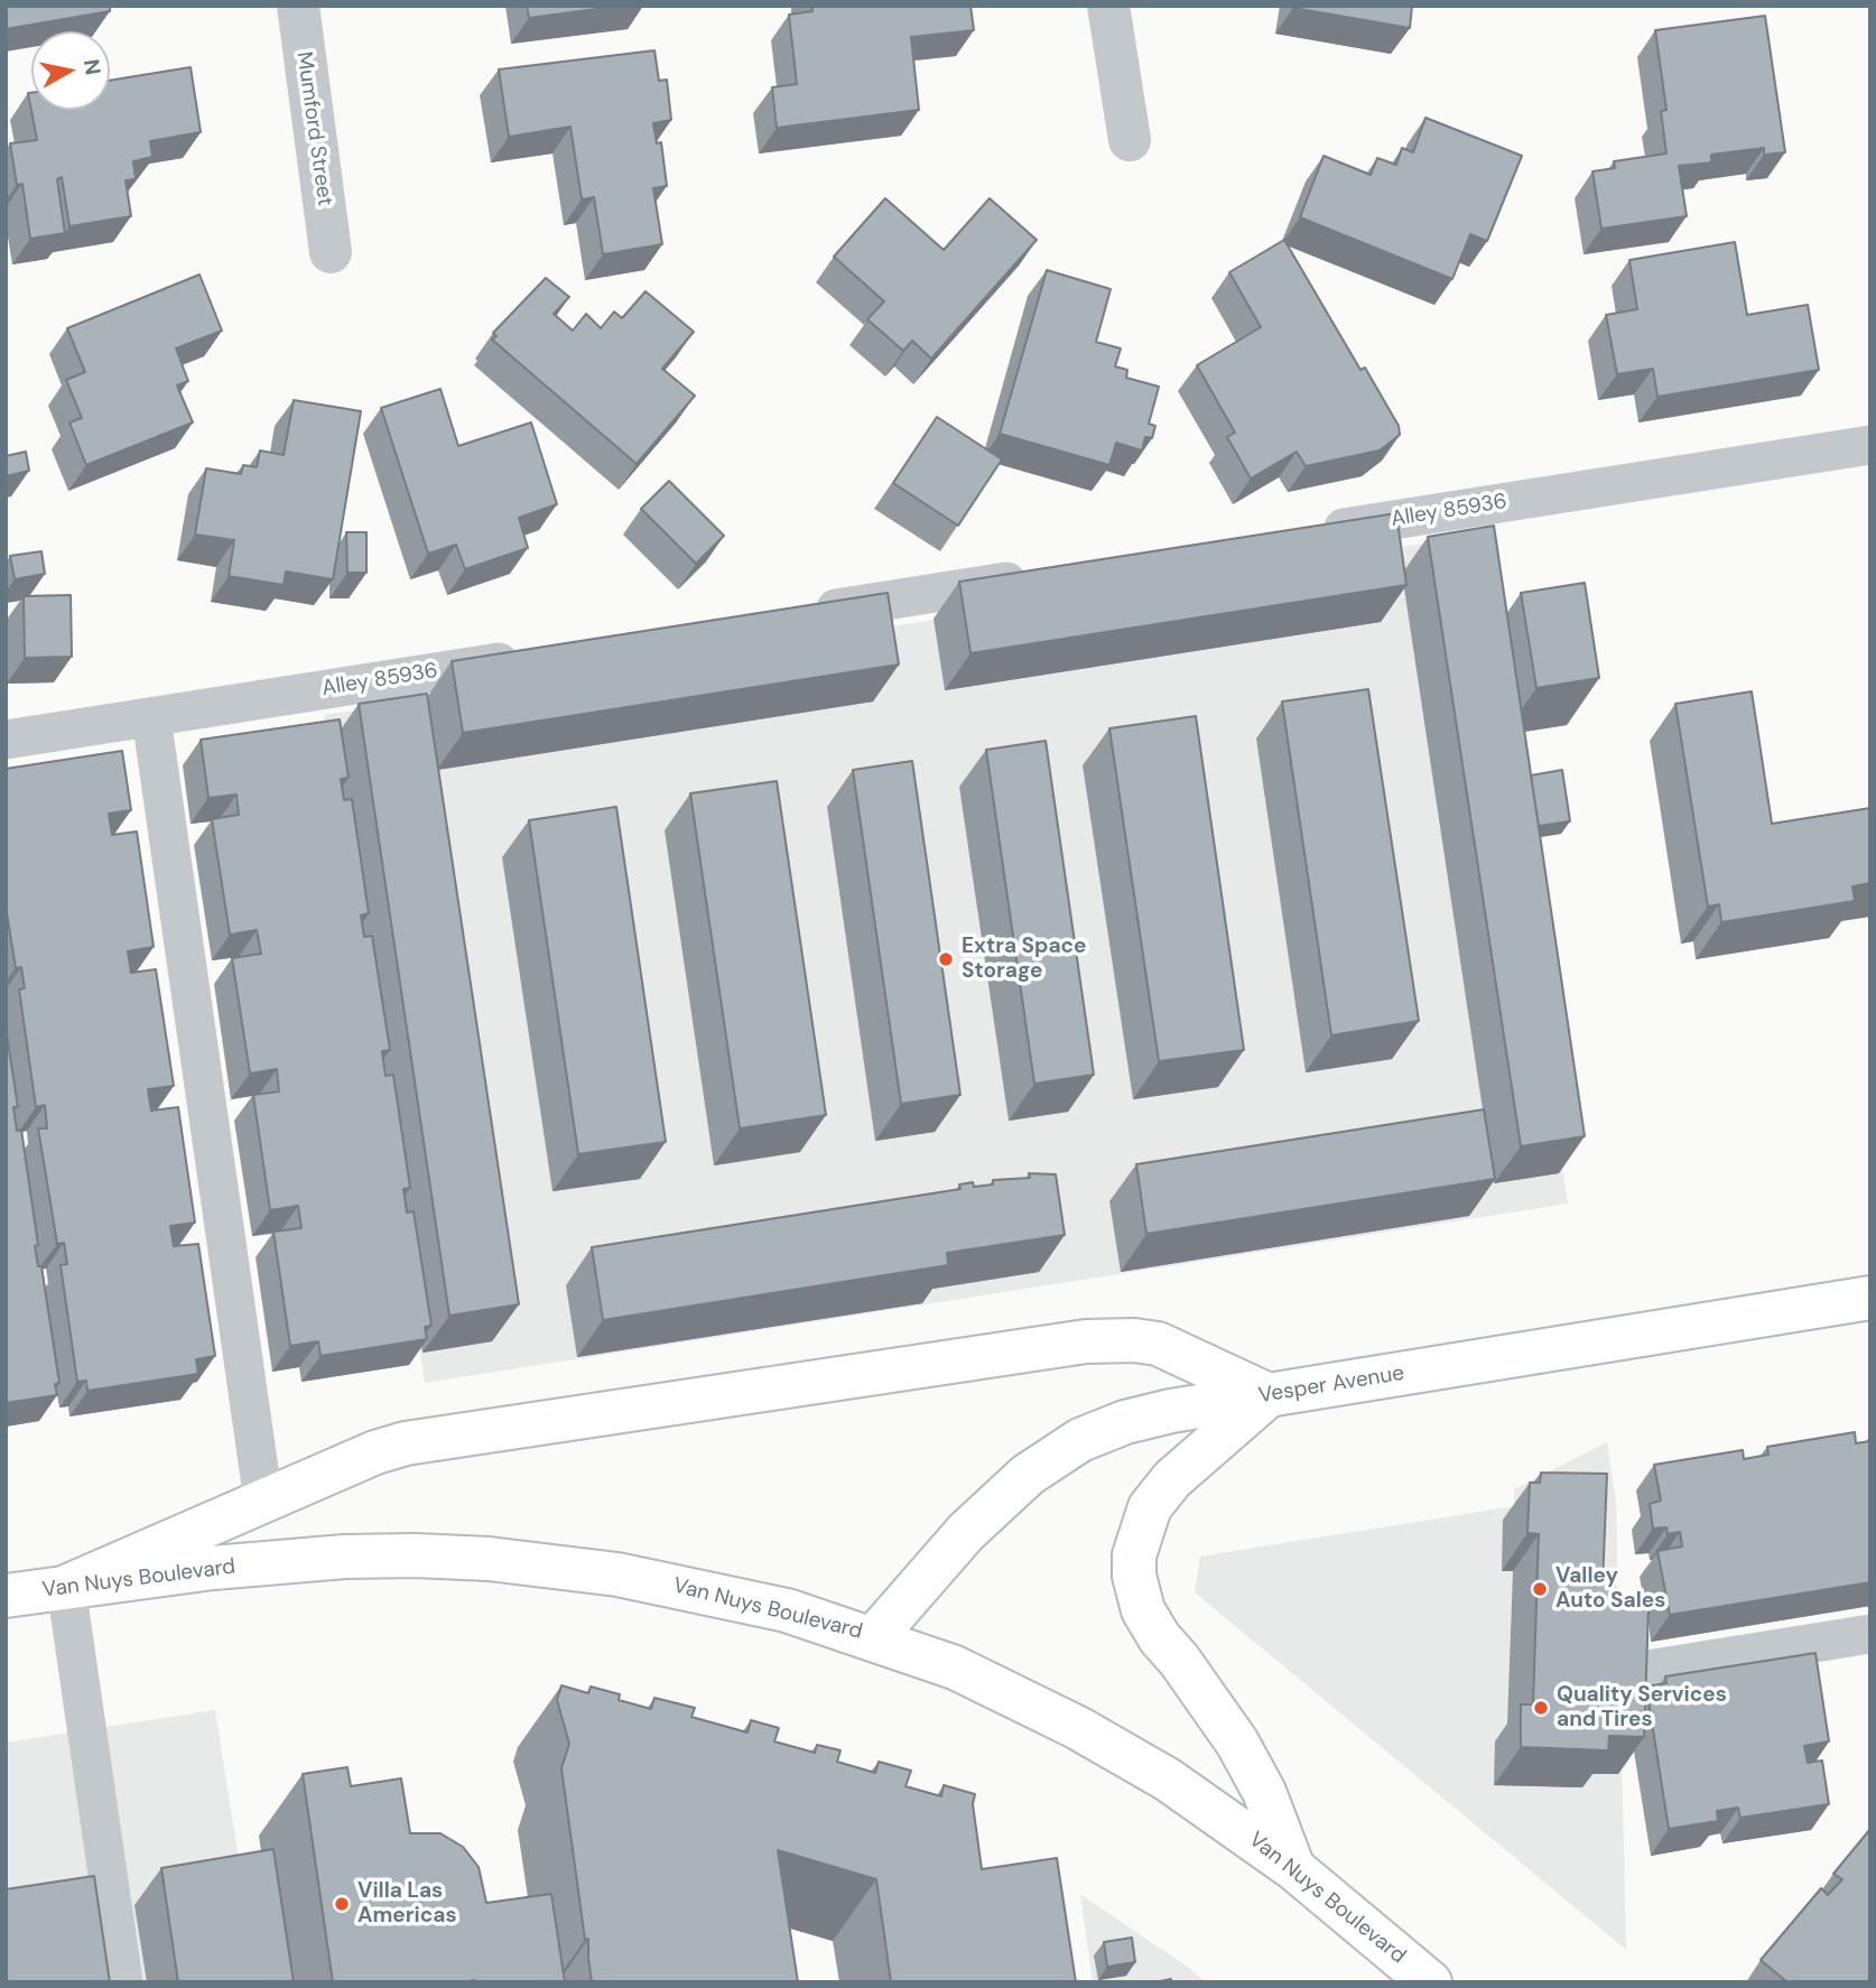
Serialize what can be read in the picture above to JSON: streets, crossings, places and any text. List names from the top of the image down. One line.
{"streets":{"main road":["Vesper Avenue","Van Nuys Boulevard"],"street":["Mumford Street"],"lane":["Alley 85936"]},"crossings":[["Vesper Avenue","Van Nuys Boulevard"]],"places":["Extra Space Storage","Valley Auto Sales","Quality Services and Tires","Villa Las Americas"],"north":"right"}
